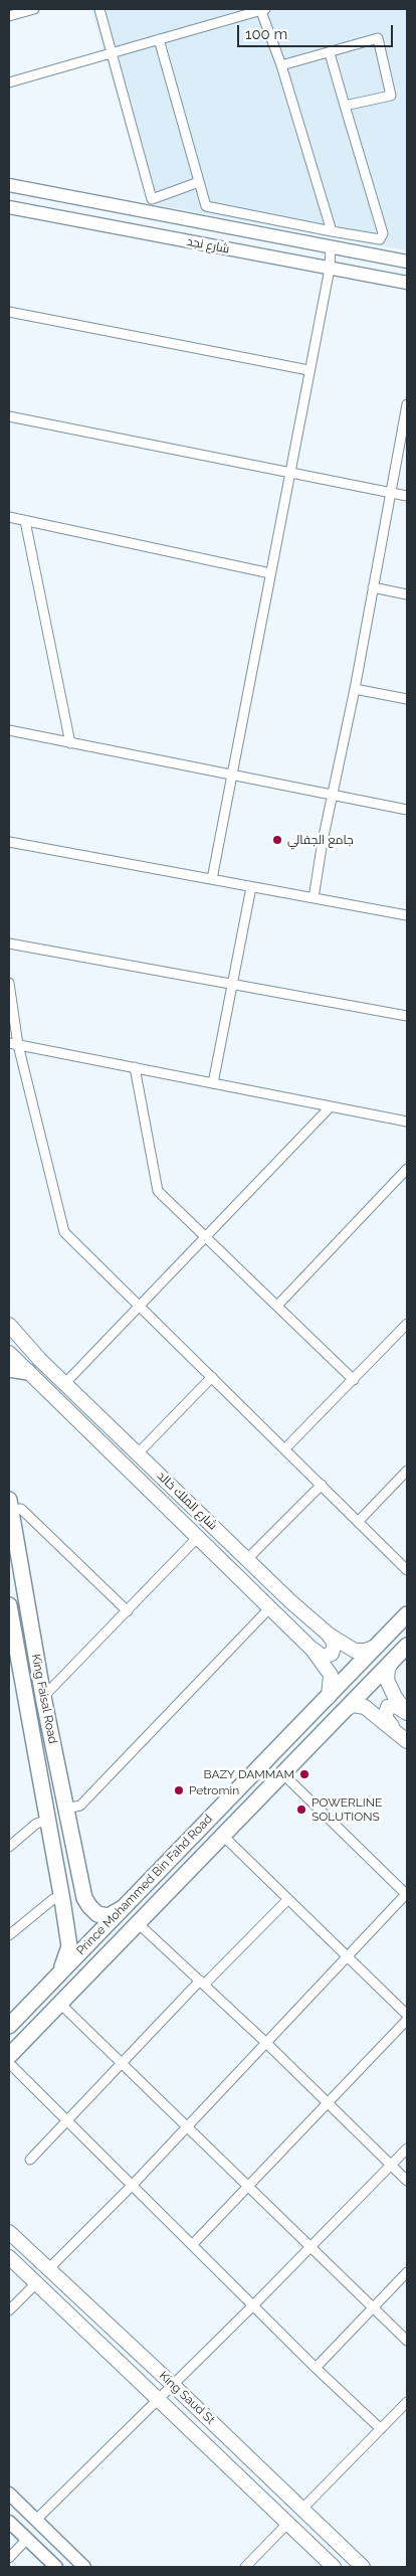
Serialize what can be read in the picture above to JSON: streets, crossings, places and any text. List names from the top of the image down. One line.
{"streets":{"highway":["King Faisal Road","Prince Mohammed Bin Fahd Road"],"main road":["شارع الملك خالد","King Saud St"],"street":["شارع نجد"]},"crossings":[["شارع الملك خالد","Prince Mohammed Bin Fahd Road"],["King Faisal Road","Prince Mohammed Bin Fahd Road"]],"places":["جامع الجفالي","BAZY DAMMAM","Petromin","POWERLINE SOLUTIONS"],"scale_bar":"100 m"}
